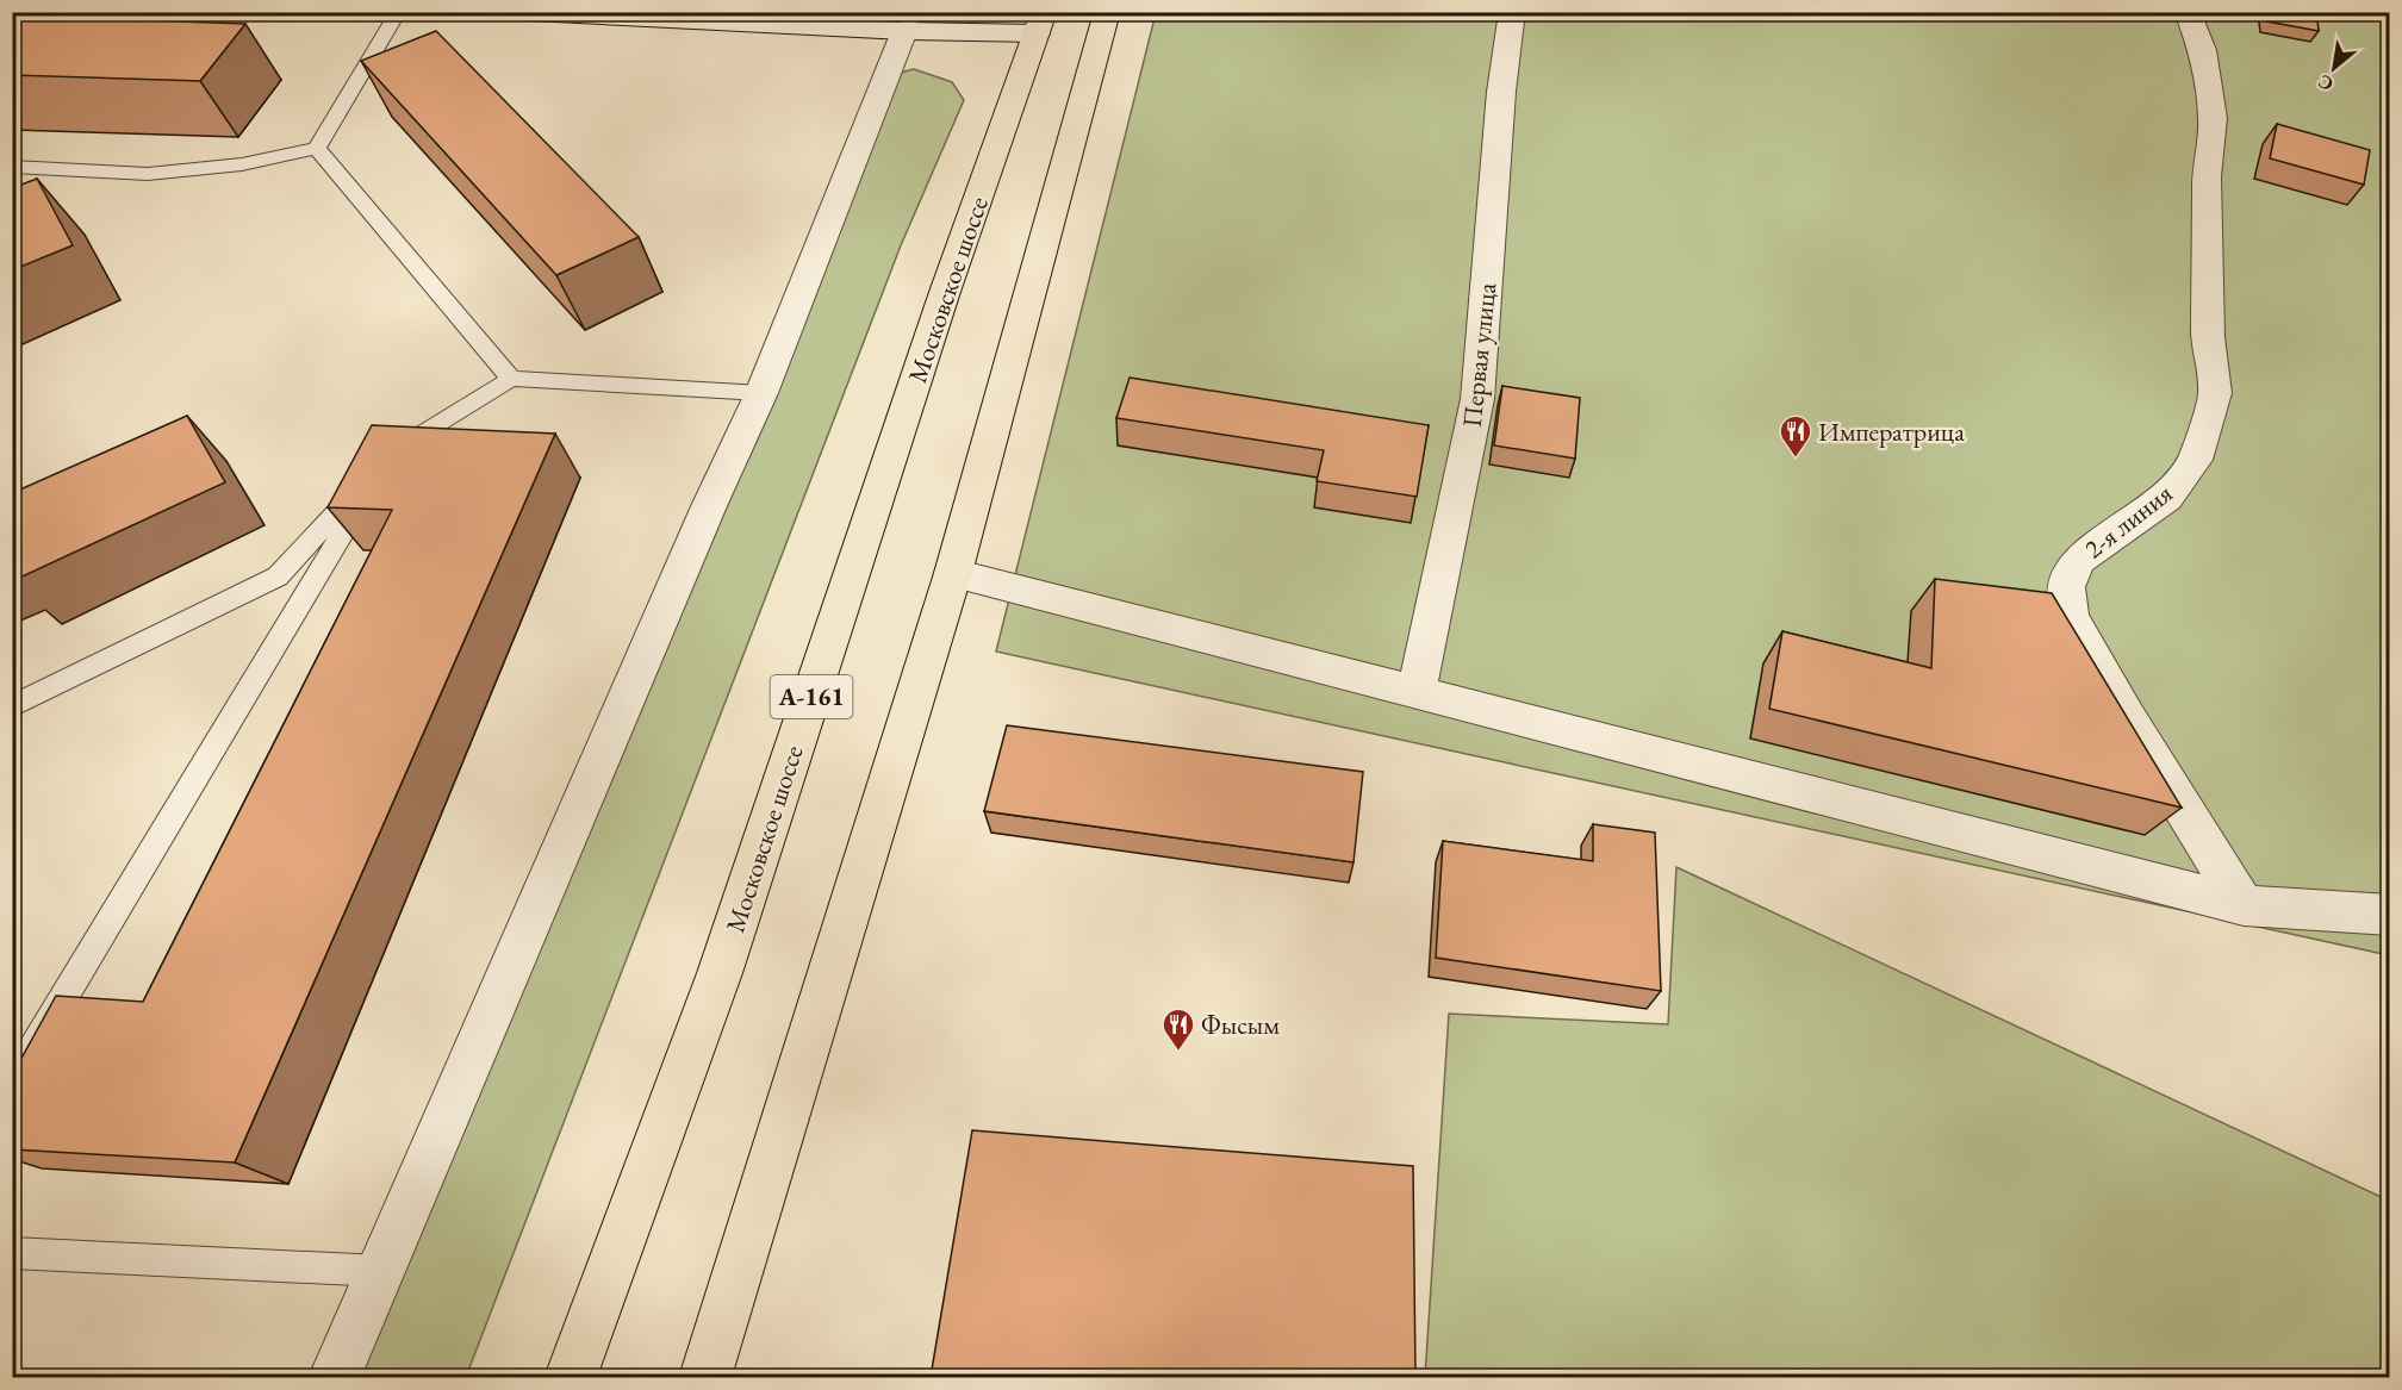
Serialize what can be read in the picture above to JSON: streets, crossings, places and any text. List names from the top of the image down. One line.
{"streets":{"highway":["Московское шоссе","А-161"],"street":["Первая улица","2-я линия"]},"places":{"restaurant":["Императрица","Фысым"]},"north":"bottom left"}
